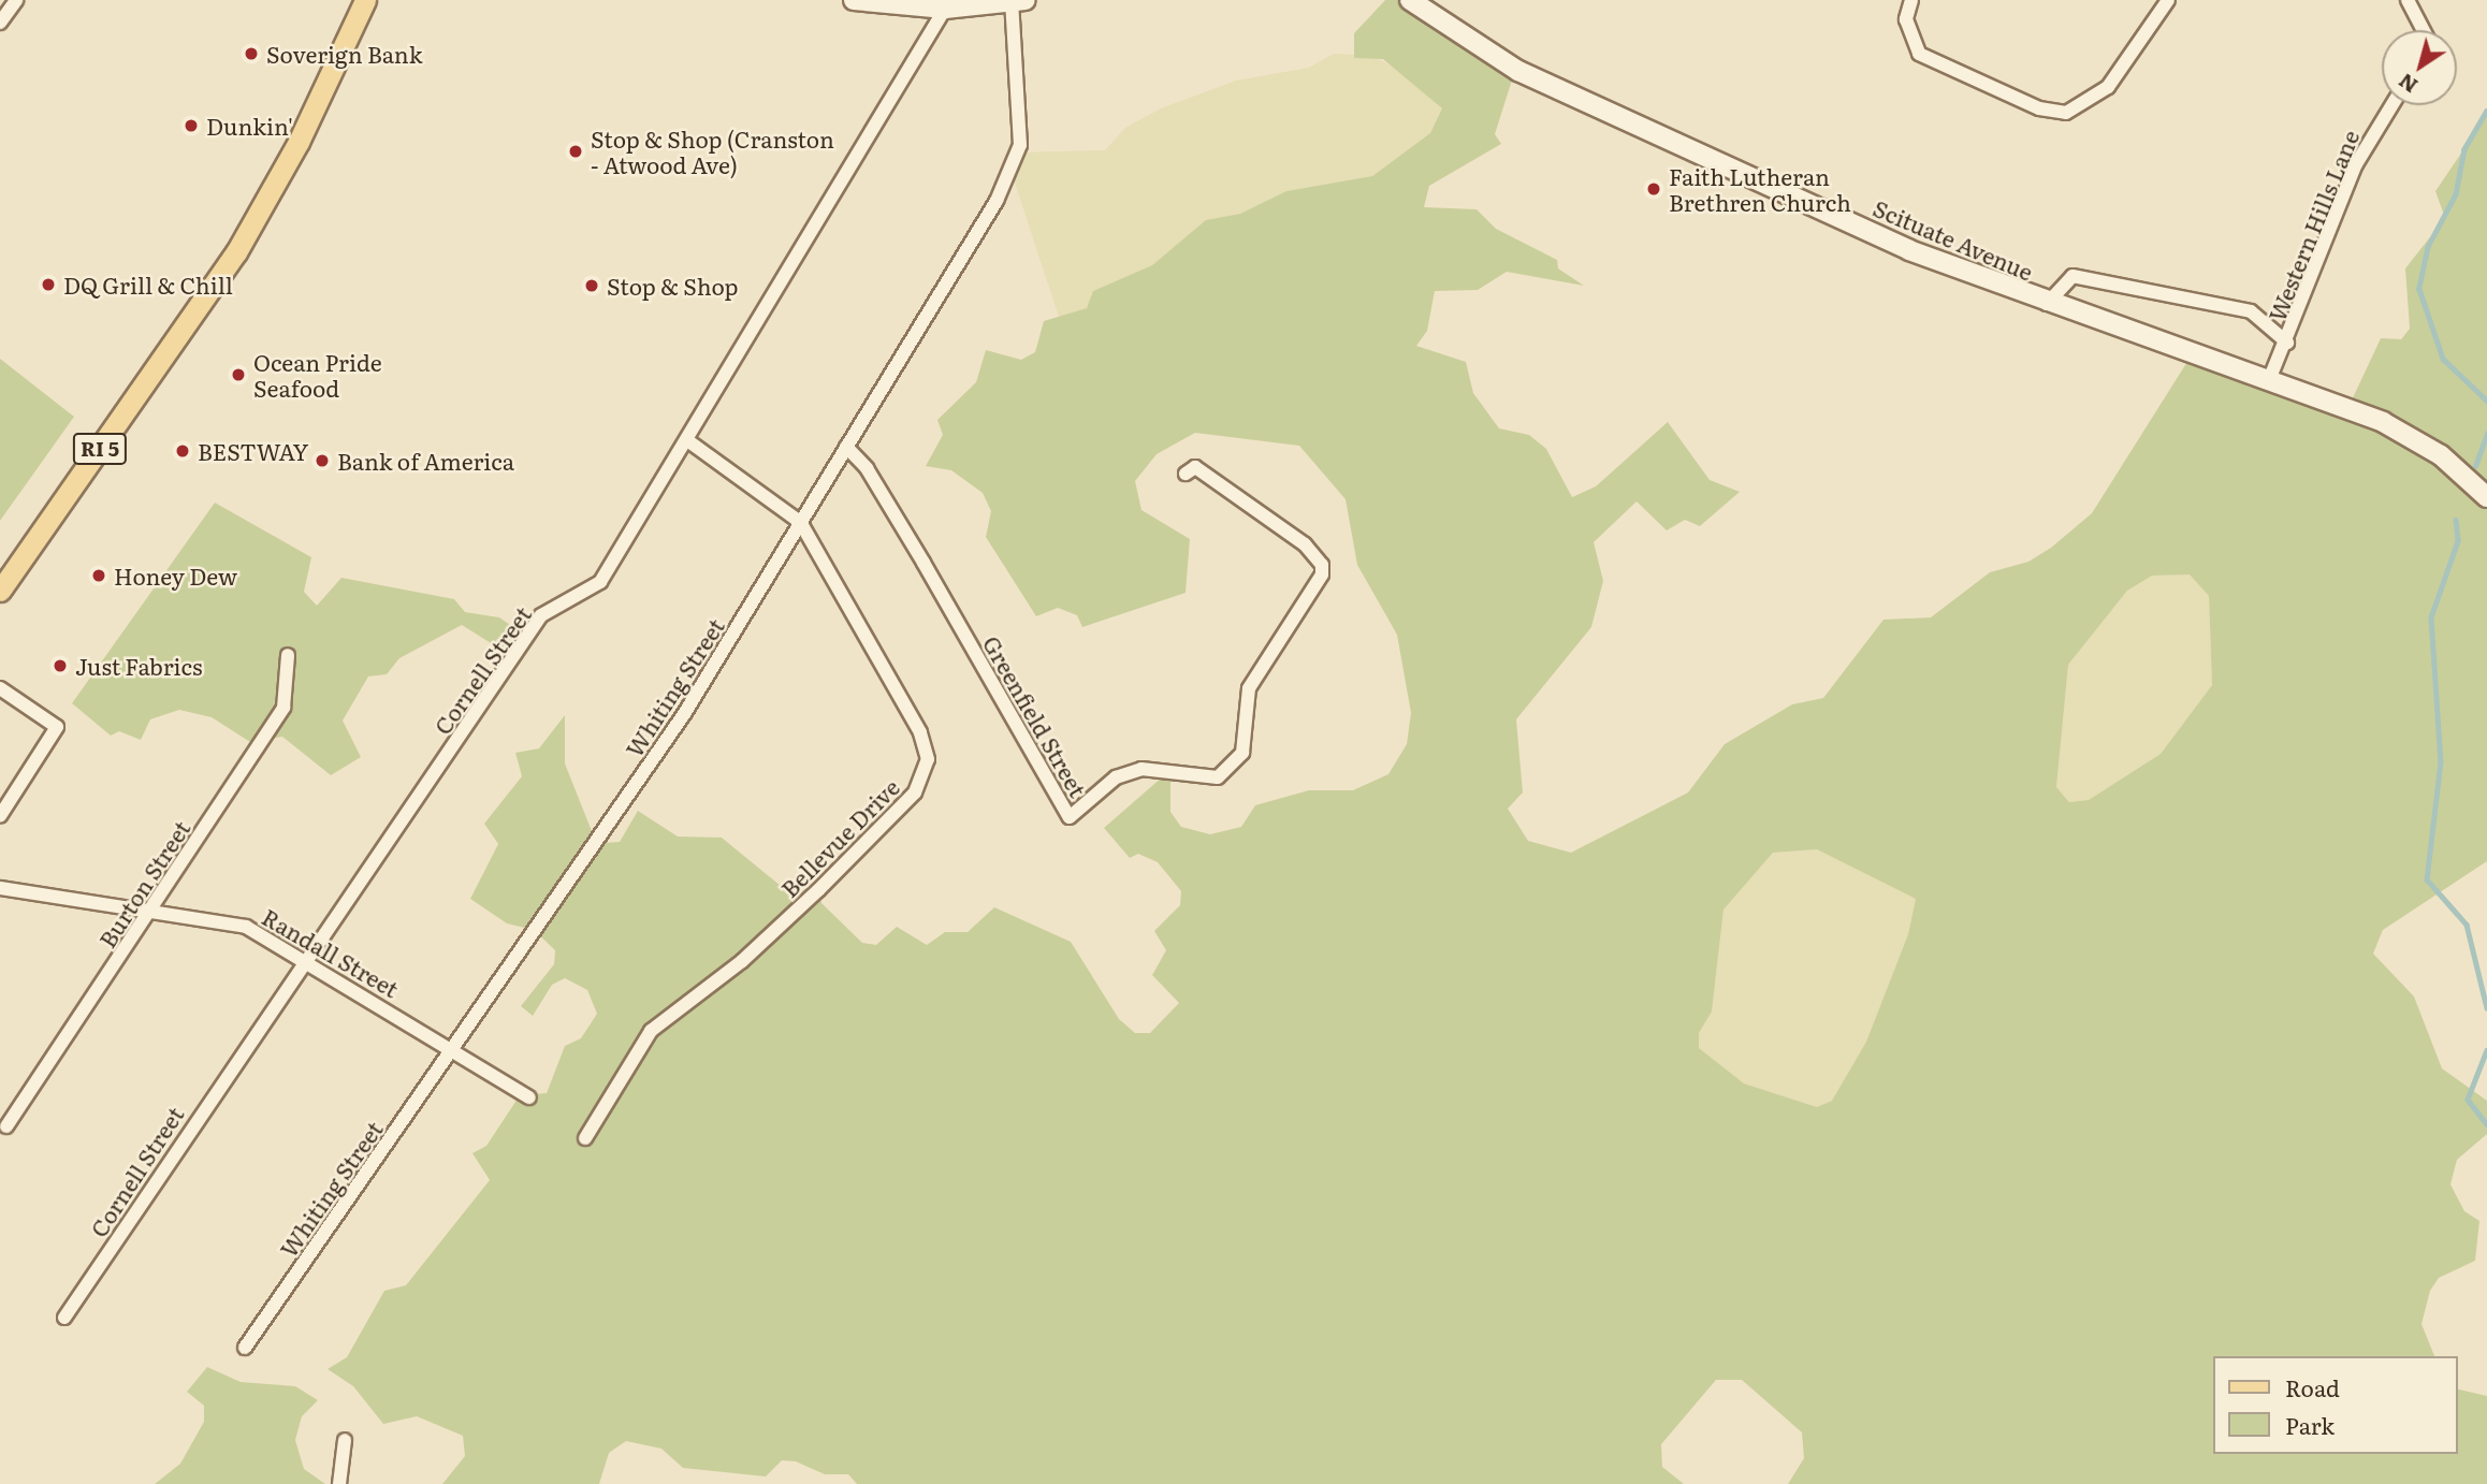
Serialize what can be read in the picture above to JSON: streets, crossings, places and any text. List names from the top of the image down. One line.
{"streets":{"main road":["Scituate Avenue","RI 5"],"street":["Western Hills Lane","Cornell Street","Whiting Street","Greenfield Street","Bellevue Drive","Burton Street","Randall Street"]},"crossings":[["Western Hills Lane","Scituate Avenue"],["Cornell Street","Bellevue Drive"],["Cornell Street","Randall Street"],["Whiting Street","Greenfield Street"],["Whiting Street","Bellevue Drive"],["Whiting Street","Randall Street"],["Burton Street","Randall Street"]],"places":["Soverign Bank","Dunkin'","Stop & Shop (Cranston - Atwood Ave)","Faith Lutheran Brethren Church","DQ Grill & Chill","Stop & Shop","Ocean Pride Seafood","BESTWAY","Bank of America","Honey Dew","Just Fabrics"],"legend":["Road","Park"],"north":"bottom left"}
